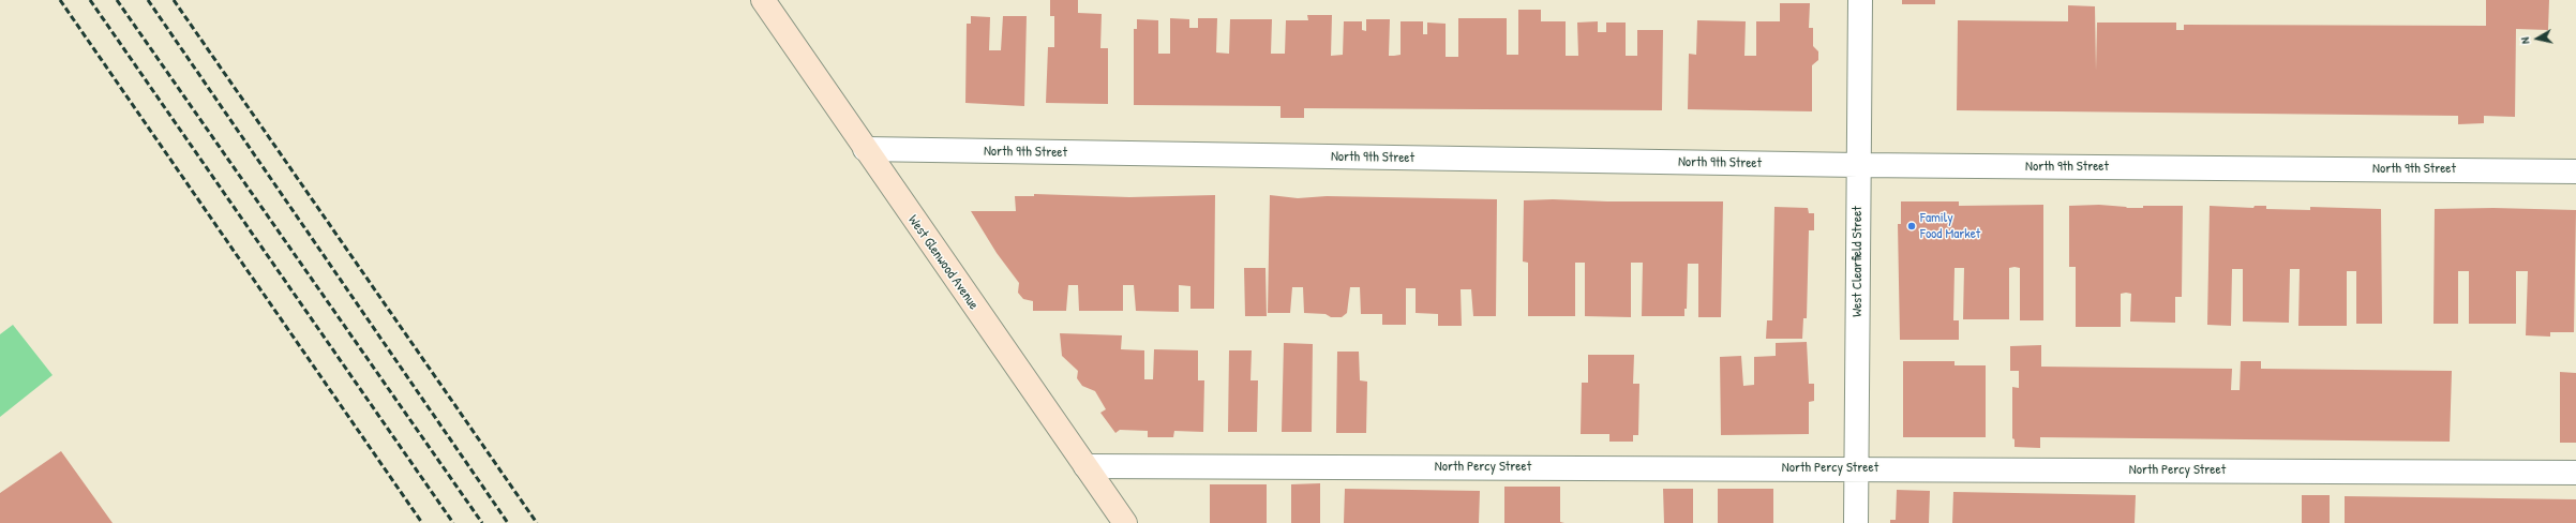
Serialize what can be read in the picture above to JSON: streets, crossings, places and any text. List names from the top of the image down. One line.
{"streets":{"main road":["West Glenwood Avenue"],"street":["North 9th Street","West Clearfield Street","North Percy Street"]},"crossings":[["North 9th Street","West Clearfield Street"],["North 9th Street","West Glenwood Avenue"],["West Clearfield Street","North Percy Street"],["West Glenwood Avenue","North Percy Street"]],"places":["Family Food Market"],"north":"left"}
